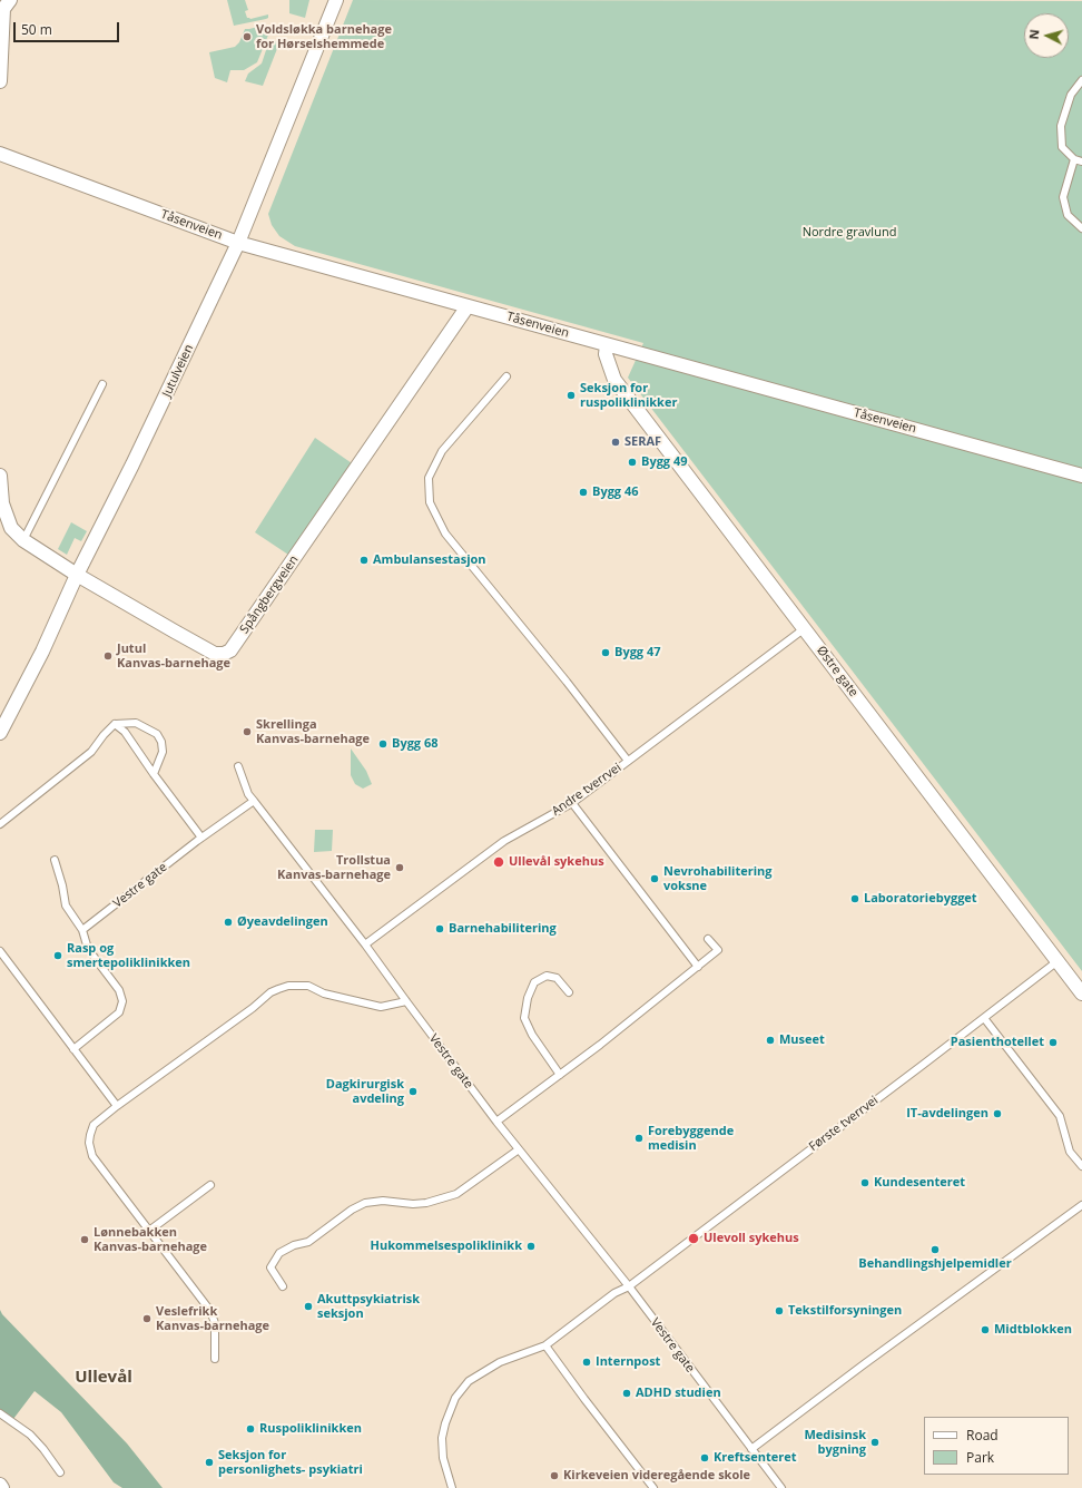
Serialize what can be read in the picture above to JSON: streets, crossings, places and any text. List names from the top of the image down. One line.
{"streets":{"street":["Tåsenveien","Jutulveien","Spångbergveien","Østre gate"],"lane":["Andre tverrvei","Vestre gate","Første tverrvei"]},"crossings":[["Tåsenveien","Jutulveien"],["Tåsenveien","Spångbergveien"],["Tåsenveien","Østre gate"],["Jutulveien","Spångbergveien"],["Østre gate","Andre tverrvei"],["Østre gate","Første tverrvei"],["Andre tverrvei","Vestre gate"],["Vestre gate","Første tverrvei"]],"districts":["Ullevål"],"parks":["Nordre gravlund"],"places":["Voldsløkka barnehage for Hørselshemmede","Seksjon for ruspoliklinikker","SERAF","Bygg 49","Bygg 46","Ambulansestasjon","Bygg 47","Jutul Kanvas-barnehage","Skrellinga Kanvas-barnehage","Bygg 68","Ullevål sykehus","Trollstua Kanvas-barnehage","Nevrohabilitering voksne","Laboratoriebygget","Øyeavdelingen","Barnehabilitering","Rasp og smertepoliklinikken","Museet","Pasienthotellet","Dagkirurgisk avdeling","IT-avdelingen","Forebyggende medisin","Kundesenteret","Ulevoll sykehus","Lønnebakken Kanvas-barnehage","Hukommelsespoliklinikk","Behandlingshjelpemidler","Akuttpsykiatrisk seksjon","Tekstilforsyningen","Veslefrikk Kanvas-barnehage","Midtblokken","Internpost","ADHD studien","Ruspoliklinikken","Medisinsk bygning","Kreftsenteret","Seksjon for personlighets- psykiatri","Kirkeveien videregående skole"],"legend":["Road","Park"],"scale_bar":"50 m","north":"left"}
